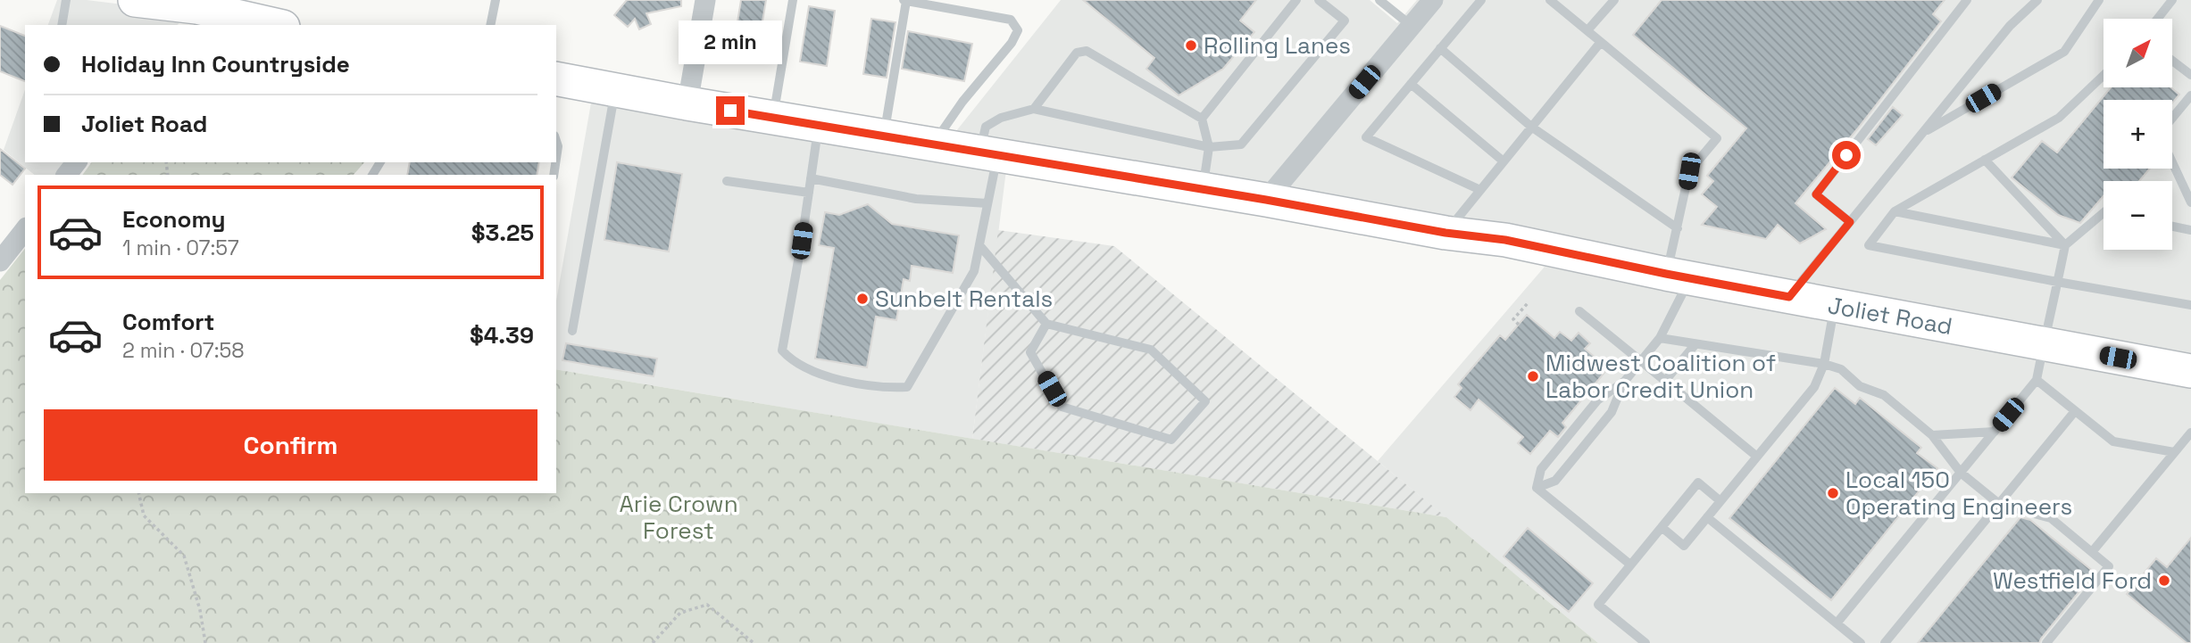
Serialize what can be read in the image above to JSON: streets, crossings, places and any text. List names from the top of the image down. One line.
{"streets":{"main road":["Joliet Road"]},"parks":["Arie Crown Forest"],"places":["Rolling Lanes","Sunbelt Rentals","Midwest Coalition of Labor Credit Union","Local 150 Operating Engineers","Westfield Ford"],"north":"top right","page":{"map_buttons":["+","−"],"bubble":"2 min","banner":["Holiday Inn Countryside","Joliet Road"],"list":[{"name":"Economy","note":"1 min · 07:57","value":"$3.25"},{"name":"Comfort","note":"2 min · 07:58","value":"$4.39"}],"buttons":"Confirm"}}
